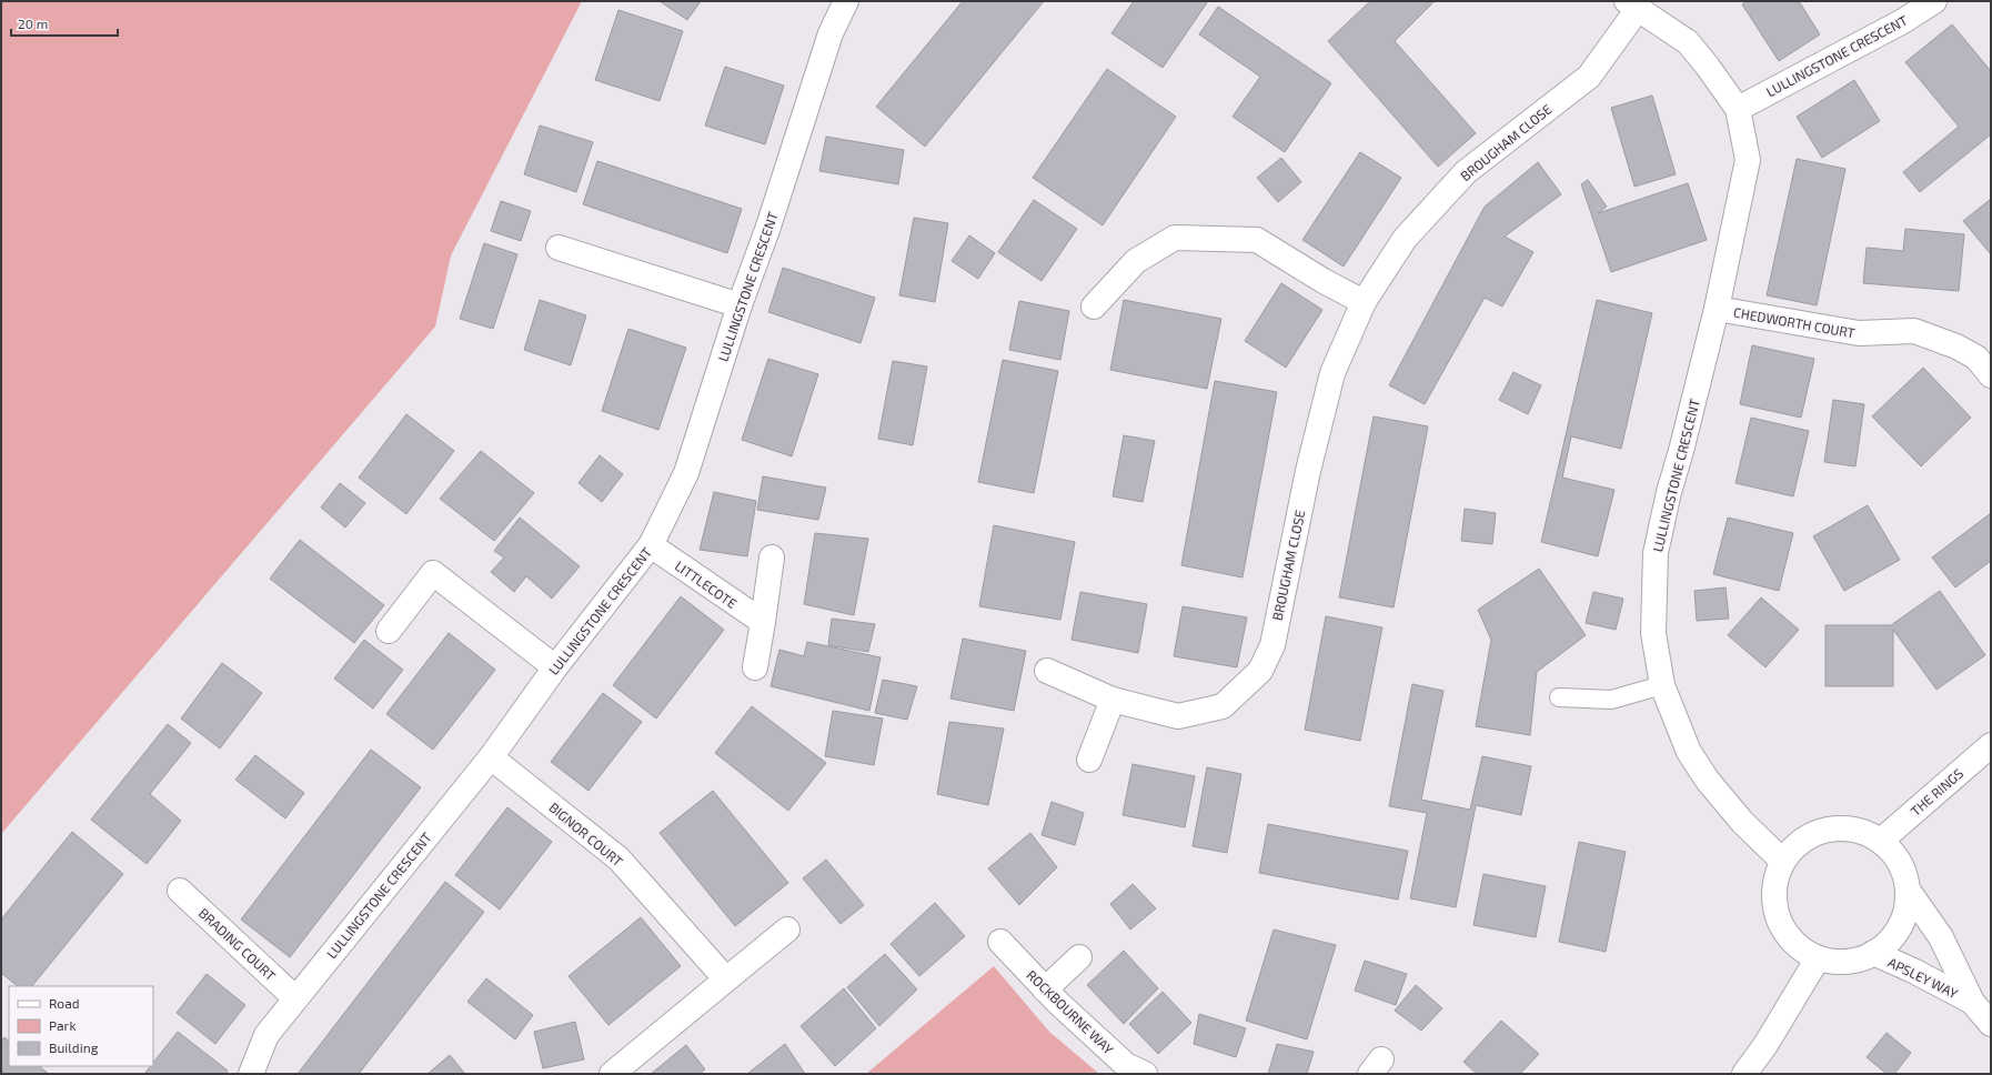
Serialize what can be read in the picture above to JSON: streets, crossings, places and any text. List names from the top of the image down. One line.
{"streets":{"street":["LULLINGSTONE CRESCENT","BROUGHAM CLOSE","CHEDWORTH COURT","LITTLECOTE","THE RINGS","BIGNOR COURT","BRADING COURT","APSLEY WAY","ROCKBOURNE WAY"]},"crossings":[["LULLINGSTONE CRESCENT","BROUGHAM CLOSE"],["LULLINGSTONE CRESCENT","CHEDWORTH COURT"],["LULLINGSTONE CRESCENT","LITTLECOTE"],["LULLINGSTONE CRESCENT","THE RINGS"],["LULLINGSTONE CRESCENT","BIGNOR COURT"],["LULLINGSTONE CRESCENT","BRADING COURT"],["LULLINGSTONE CRESCENT","APSLEY WAY"],["THE RINGS","APSLEY WAY"]],"legend":["Road","Park","Building"],"scale_bar":"20 m"}
